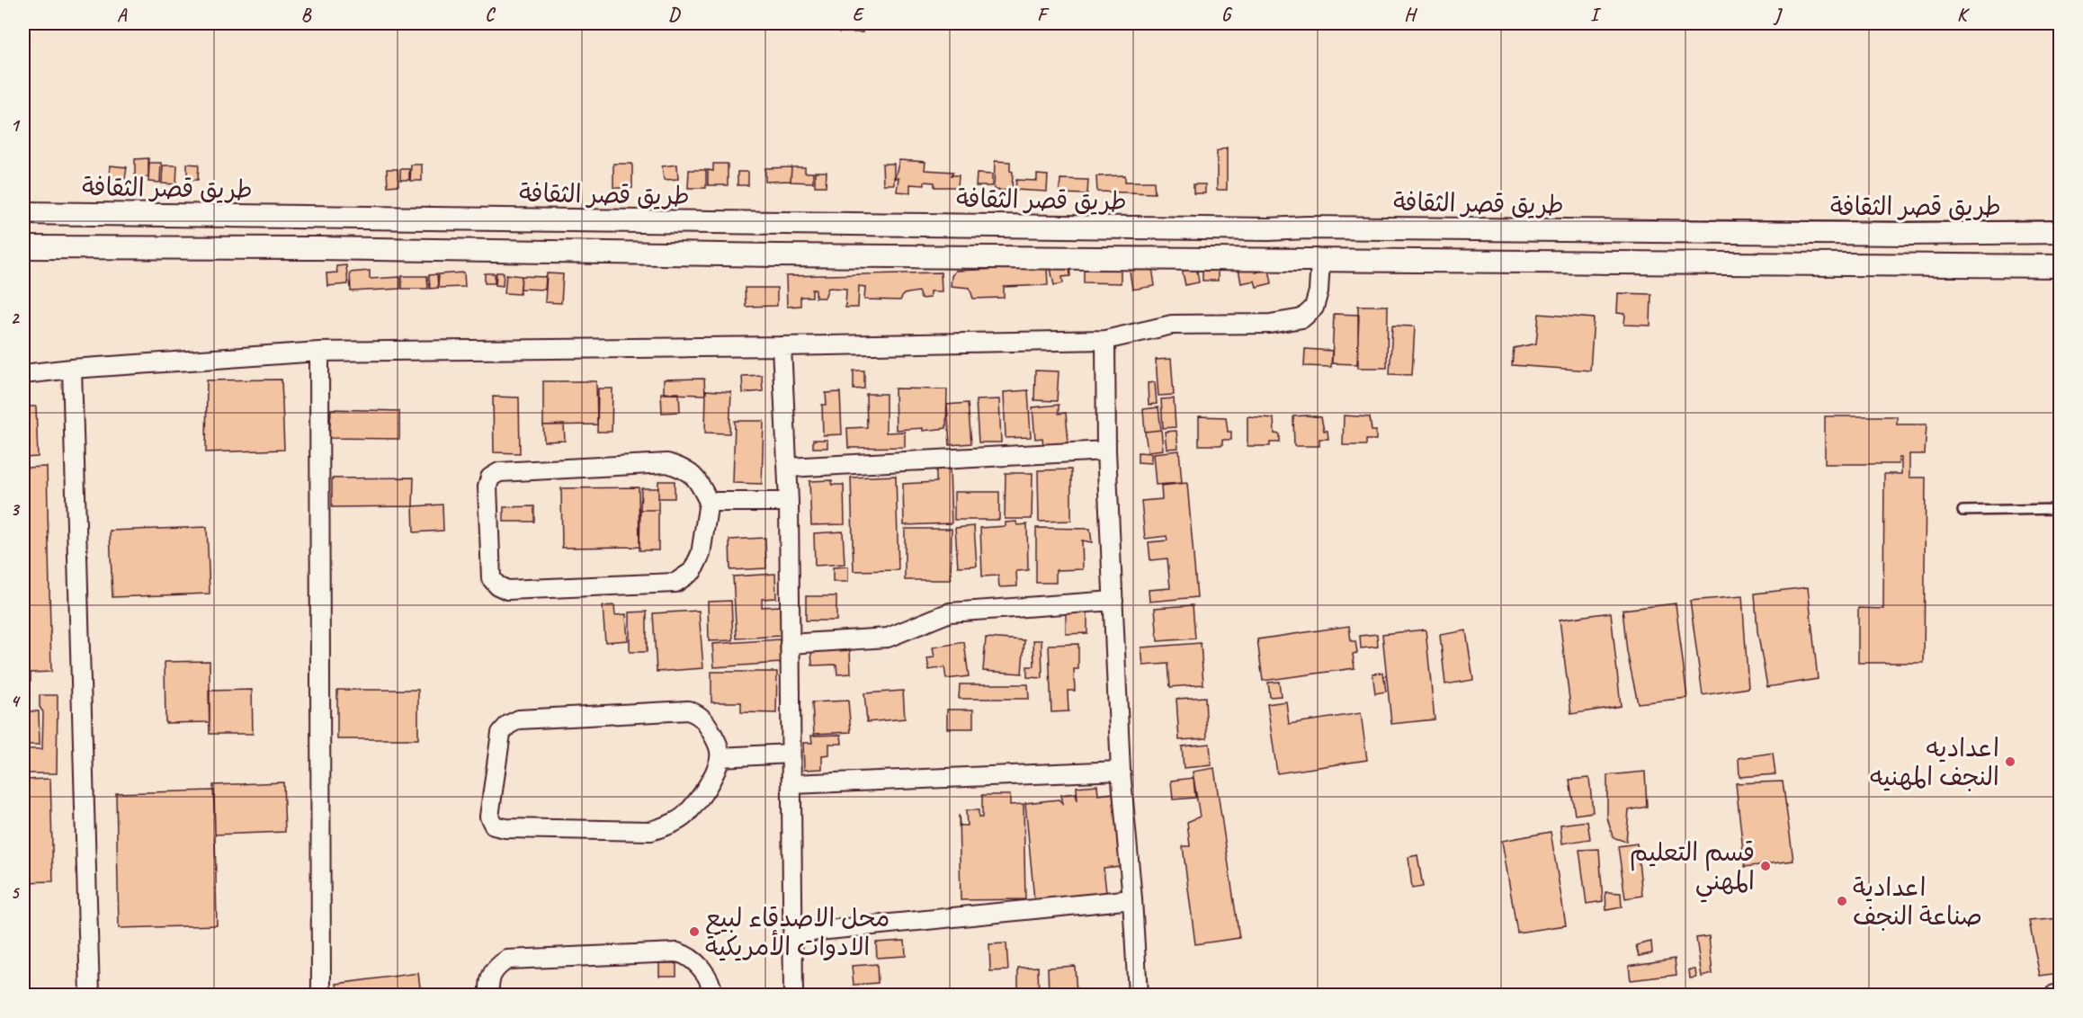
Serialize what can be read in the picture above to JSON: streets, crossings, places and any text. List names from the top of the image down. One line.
{"streets":{"street":["طريق قصر الثقافة"]},"places":["اعداديه النجف المهنيه","قسم التعليم المهني","اعدادية صناعة النجف","محل الاصدقاء لبيع الادوات الأمريكية"],"grid":{"columns":["A","B","C","D","E","F","G","H","I","J","K"],"rows":["1","2","3","4","5"]}}
